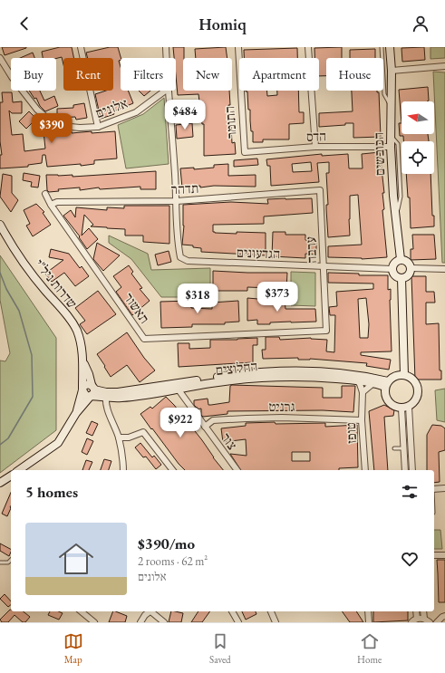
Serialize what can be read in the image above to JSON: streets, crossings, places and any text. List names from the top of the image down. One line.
{"streets":{"street":["אלונים","התומר","הדס","הכובשים","תדהר","ערבה","הגדעונים","שדרות ניל\"י","תאשור","החלוצים","גרניט","טופז","צור"]},"crossings":[["התומר","הדס"],["הדס","הכובשים"],["הכובשים","הגדעונים"],["תדהר","ערבה"],["תדהר","הגדעונים"],["תדהר","תאשור"],["ערבה","הגדעונים"],["ערבה","תאשור"],["שדרות ניל\"י","החלוצים"],["החלוצים","טופז"],["החלוצים","צור"],["גרניט","טופז"],["גרניט","צור"]],"north":"left","page":{"header":"Homiq","chip":["Buy","Rent","Filters","New","Apartment","House"],"price":["$484","$390","$373","$318","$922"],"heading":"5 homes","list":[{"name":"$390/mo","note":"2 rooms · 62 m² · אלונים"}],"tabs":["Map","Saved","Home"]}}
